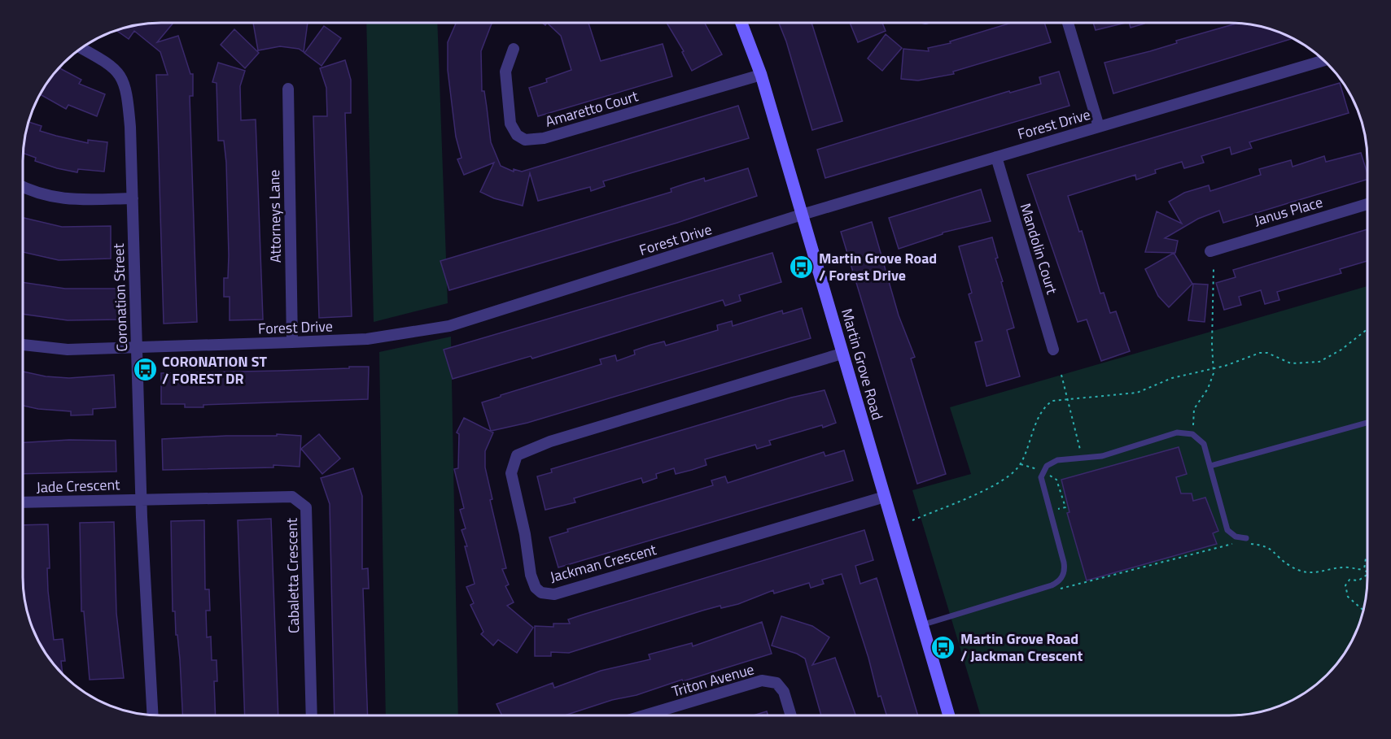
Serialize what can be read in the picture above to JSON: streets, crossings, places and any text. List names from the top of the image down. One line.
{"streets":{"street":["Amaretto Court","Forest Drive","Janus Place","Attorneys Lane","Mandolin Court","Coronation Street","Martin Grove Road","Jade Crescent","Jackman Crescent","Cabaletta Crescent","Triton Avenue"]},"crossings":[["Amaretto Court","Martin Grove Road"],["Forest Drive","Attorneys Lane"],["Forest Drive","Mandolin Court"],["Forest Drive","Coronation Street"],["Forest Drive","Martin Grove Road"],["Coronation Street","Jade Crescent"],["Coronation Street","Cabaletta Crescent"],["Martin Grove Road","Jackman Crescent"],["Jade Crescent","Cabaletta Crescent"]],"places":{"bus stop":["Martin Grove Road / Forest Drive","CORONATION ST / FOREST DR","Martin Grove Road / Jackman Crescent"]}}
